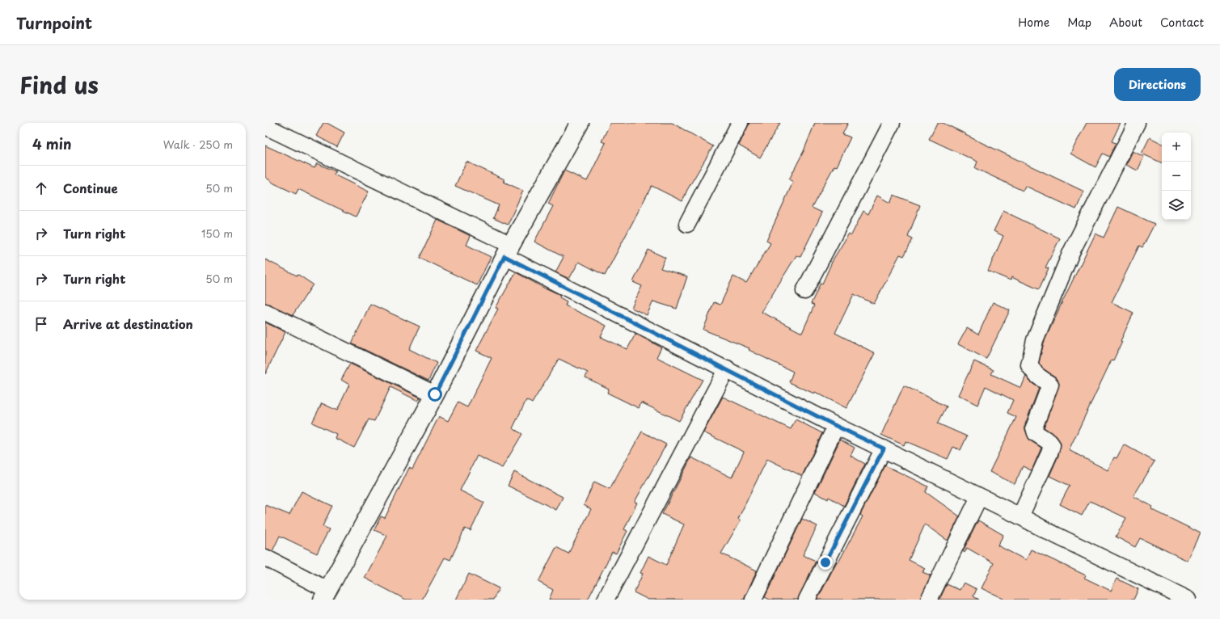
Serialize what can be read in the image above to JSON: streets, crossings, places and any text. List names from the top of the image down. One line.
{"page":{"header":"Turnpoint","nav":["Home","Map","About","Contact"],"title":"Find us","buttons":"Directions","heading":["4 min","Walk · 250 m"],"map_buttons":["+","−"],"list":[["Continue","50 m"],["Turn right","150 m"],["Turn right","50 m"],"Arrive at destination"]}}
